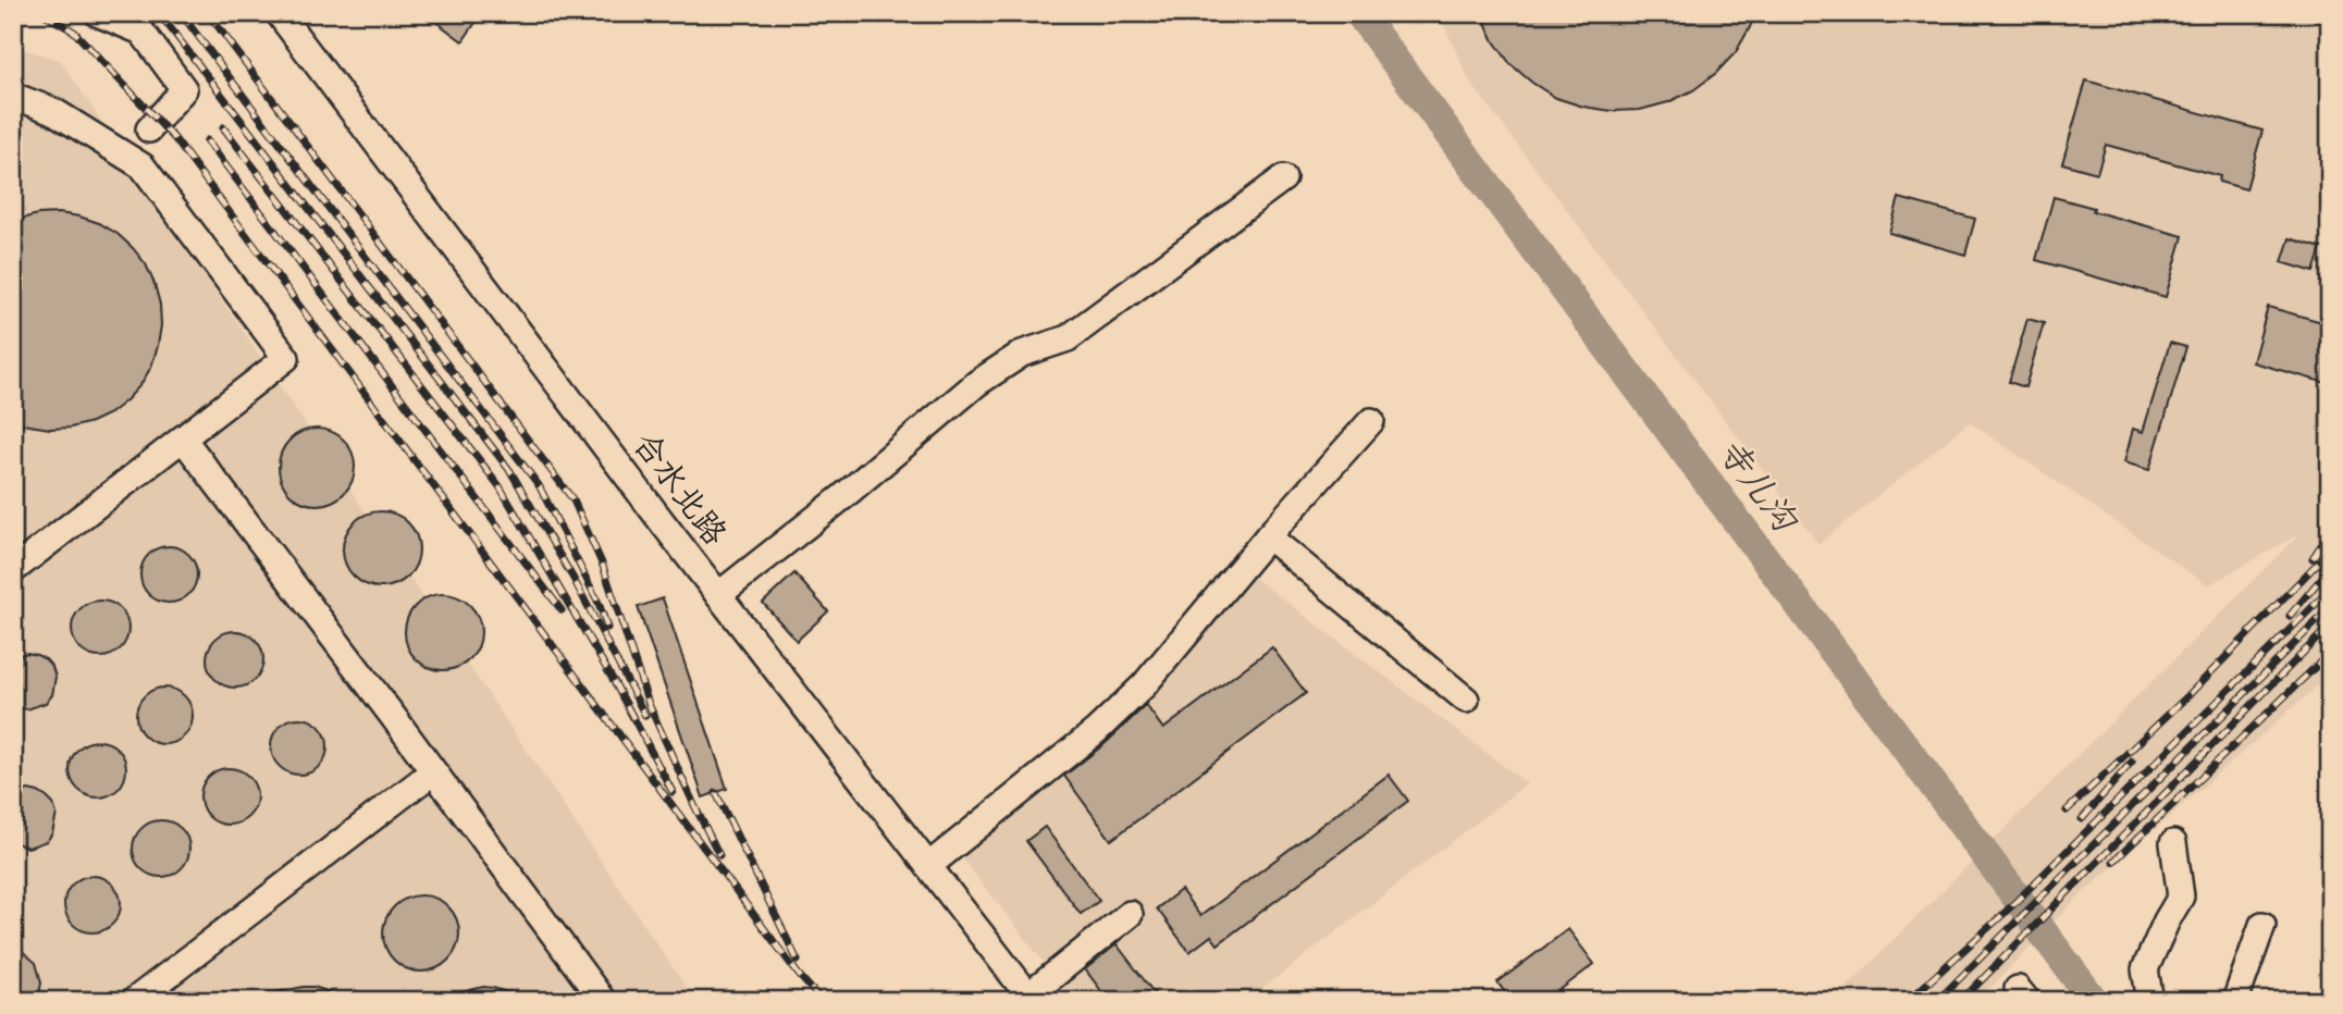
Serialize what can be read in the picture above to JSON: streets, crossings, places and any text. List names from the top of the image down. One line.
{"streets":{"street":["合水北路"]},"water":["寺儿沟"]}
